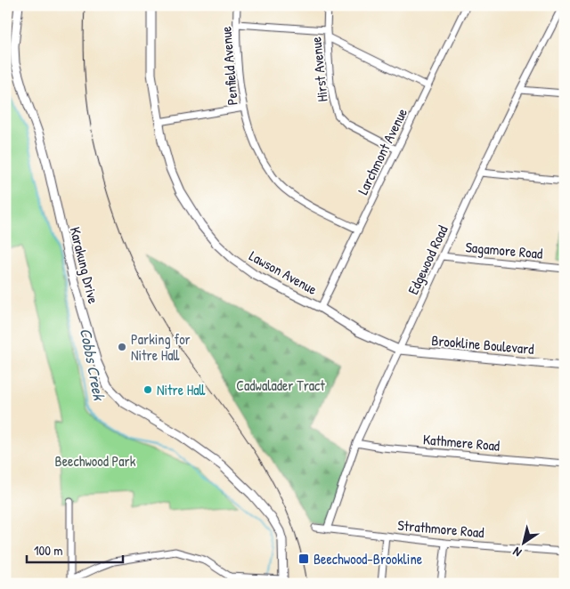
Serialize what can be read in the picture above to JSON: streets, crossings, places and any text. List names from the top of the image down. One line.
{"streets":{"street":["Penfield Avenue","Hirst Avenue","Larchmont Avenue","Sagamore Road","Edgewood Road","Karakung Drive","Lawson Avenue","Brookline Boulevard","Kathmere Road","Strathmore Road"]},"crossings":[["Penfield Avenue","Larchmont Avenue"],["Hirst Avenue","Larchmont Avenue"],["Larchmont Avenue","Lawson Avenue"],["Sagamore Road","Edgewood Road"],["Edgewood Road","Lawson Avenue"],["Edgewood Road","Brookline Boulevard"],["Edgewood Road","Kathmere Road"],["Edgewood Road","Strathmore Road"],["Lawson Avenue","Brookline Boulevard"]],"water":["Cobbs Creek"],"parks":["Cadwalader Tract","Beechwood Park"],"places":{"other":["Parking for Nitre Hall","Nitre Hall"],"transit":["Beechwood-Brookline"]},"scale_bar":"100 m","north":"bottom left"}
